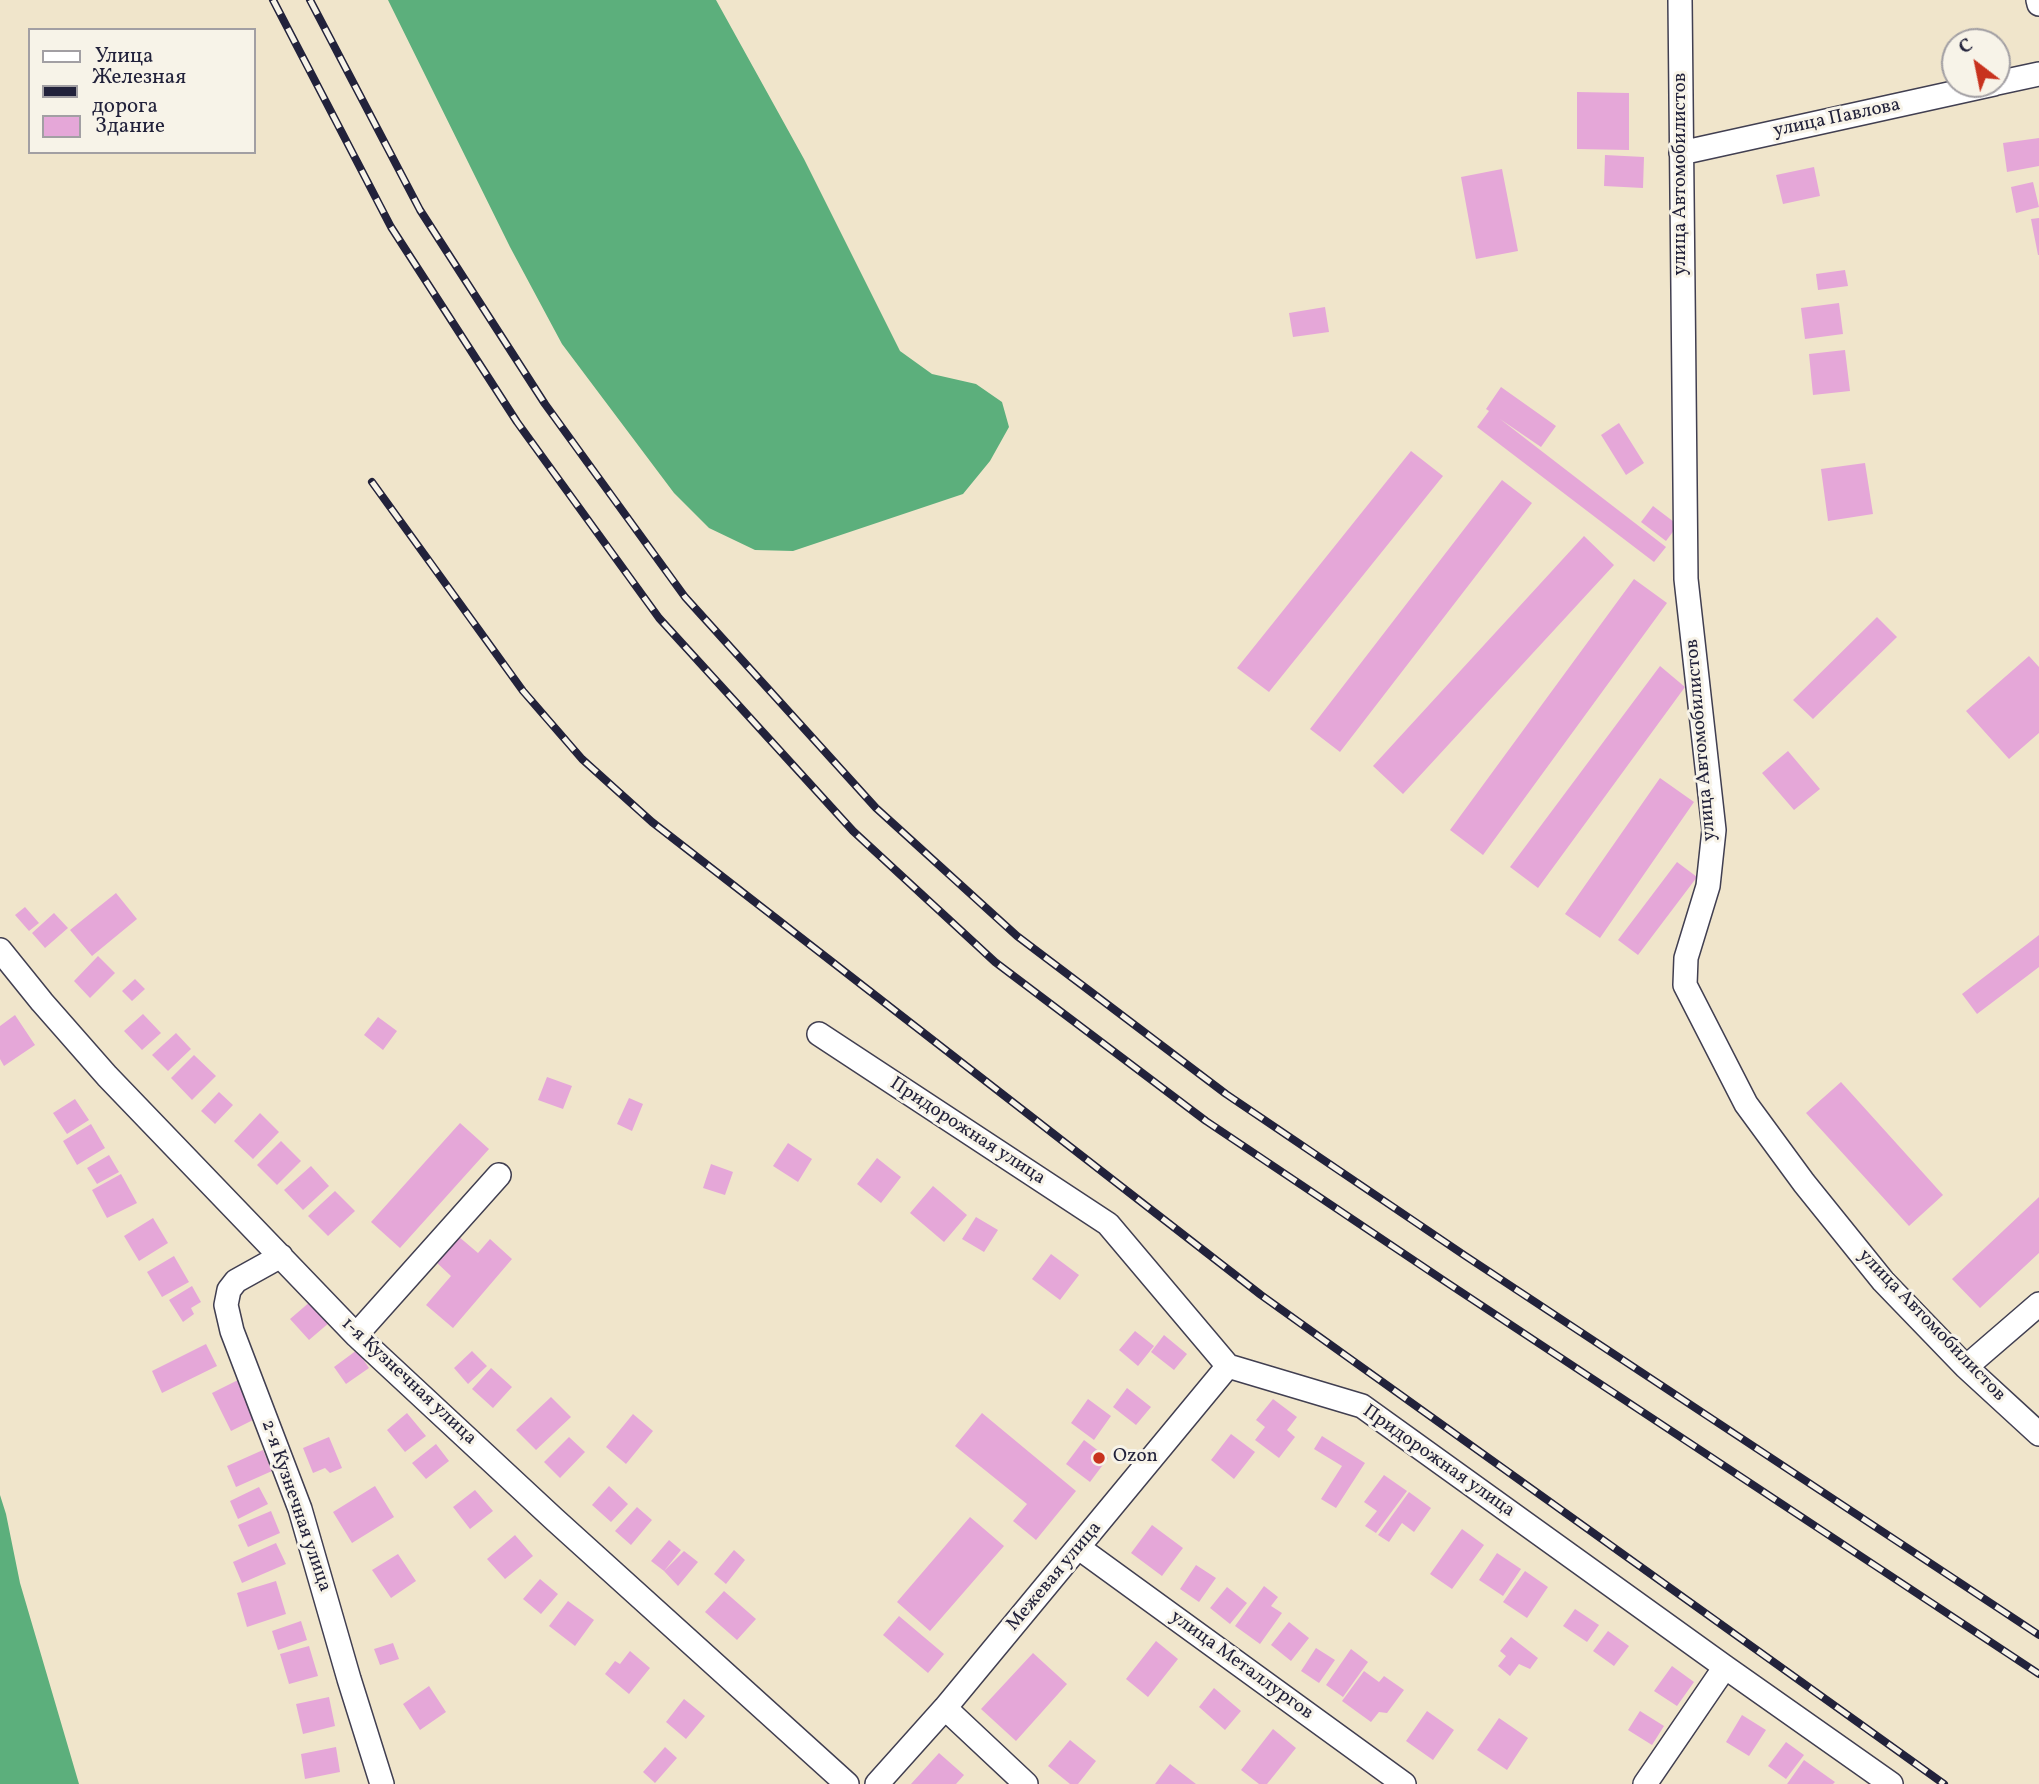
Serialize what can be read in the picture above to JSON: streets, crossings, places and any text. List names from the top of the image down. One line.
{"streets":{"street":["улица Павлова","улица Автомобилистов","Придорожная улица","1-я Кузнечная улица","2-я Кузнечная улица","Межевая улица","улица Металлургов"]},"crossings":[["улица Павлова","улица Автомобилистов"],["Придорожная улица","Межевая улица"],["1-я Кузнечная улица","2-я Кузнечная улица"],["Межевая улица","улица Металлургов"]],"places":["Ozon"],"legend":["Улица","Железная дорога","Здание"],"north":"top left"}
